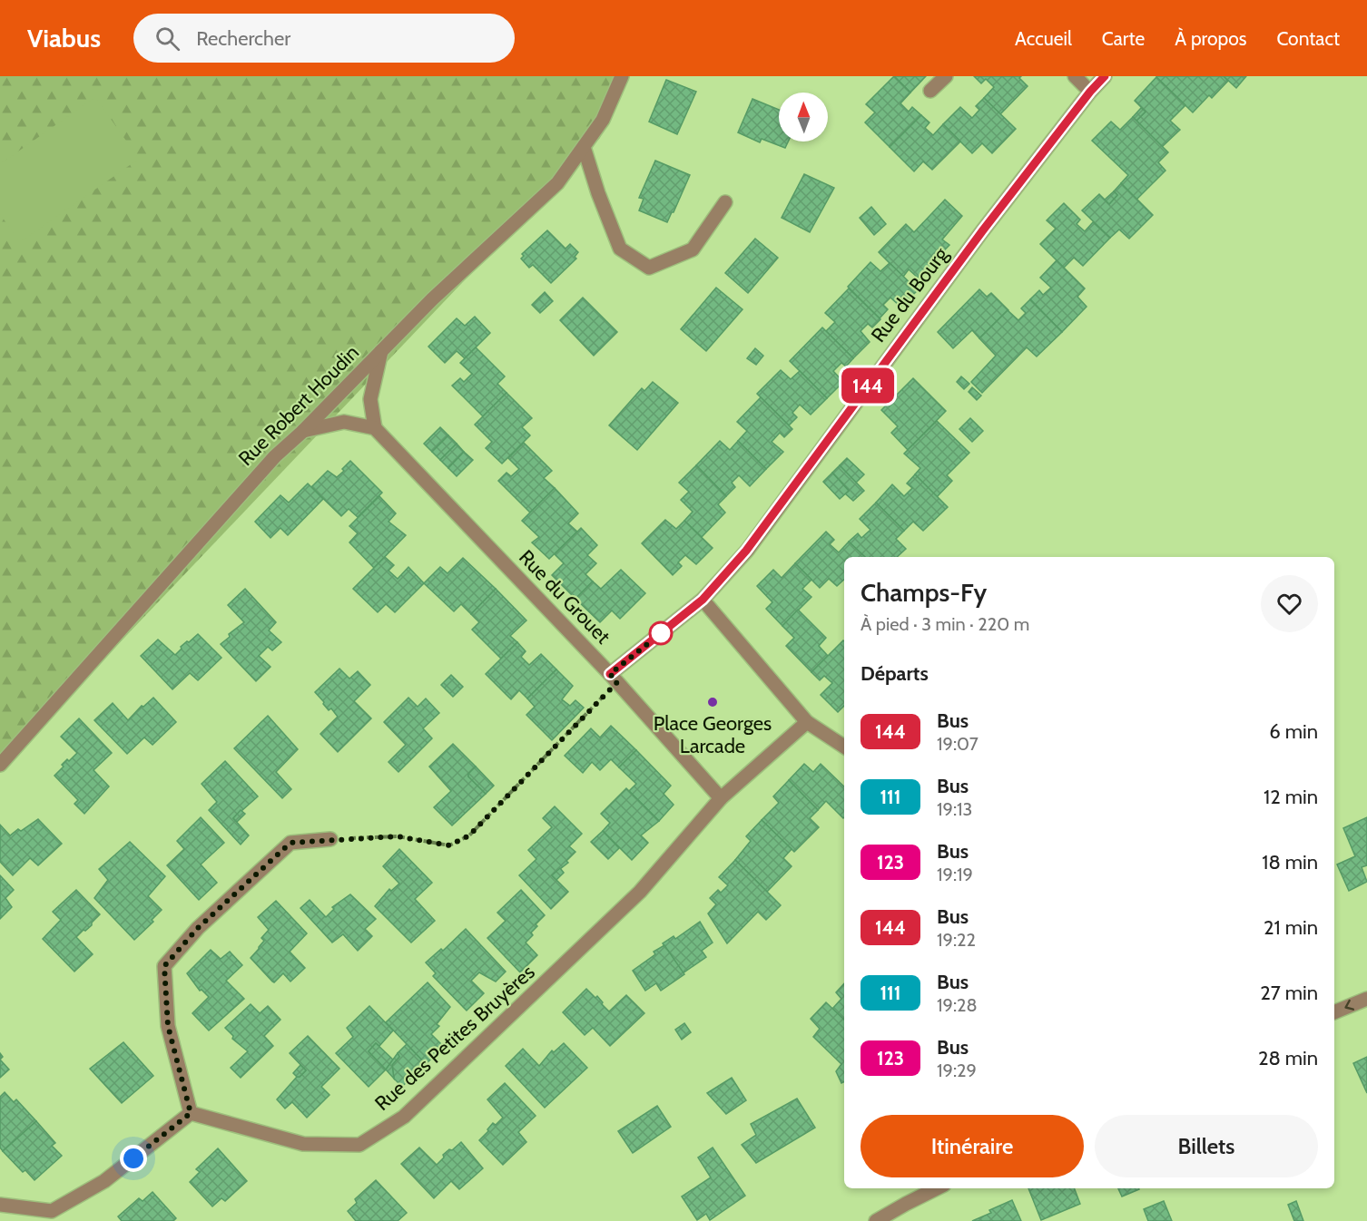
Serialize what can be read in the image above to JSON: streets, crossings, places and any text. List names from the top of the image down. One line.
{"streets":{"street":["Rue du Bourg","Rue Robert Houdin","Rue du Grouet","Rue des Petites Bruyères"]},"crossings":[["Rue du Bourg","Rue du Grouet"],["Rue du Grouet","Rue des Petites Bruyères"]],"places":["Place Georges Larcade"],"lines":["bus line 144"],"north":"top","page":{"header":"Viabus","search":"Rechercher","nav":["Accueil","Carte","À propos","Contact"],"on_map":"144","heading":[["Champs-Fy","À pied · 3 min · 220 m"],"Départs"],"list":[{"mark":"144","name":"Bus","note":"19:07","value":"6 min"},{"mark":"111","name":"Bus","note":"19:13","value":"12 min"},{"mark":"123","name":"Bus","note":"19:19","value":"18 min"},{"mark":"144","name":"Bus","note":"19:22","value":"21 min"},{"mark":"111","name":"Bus","note":"19:28","value":"27 min"},{"mark":"123","name":"Bus","note":"19:29","value":"28 min"}],"buttons":["Itinéraire","Billets"]}}
